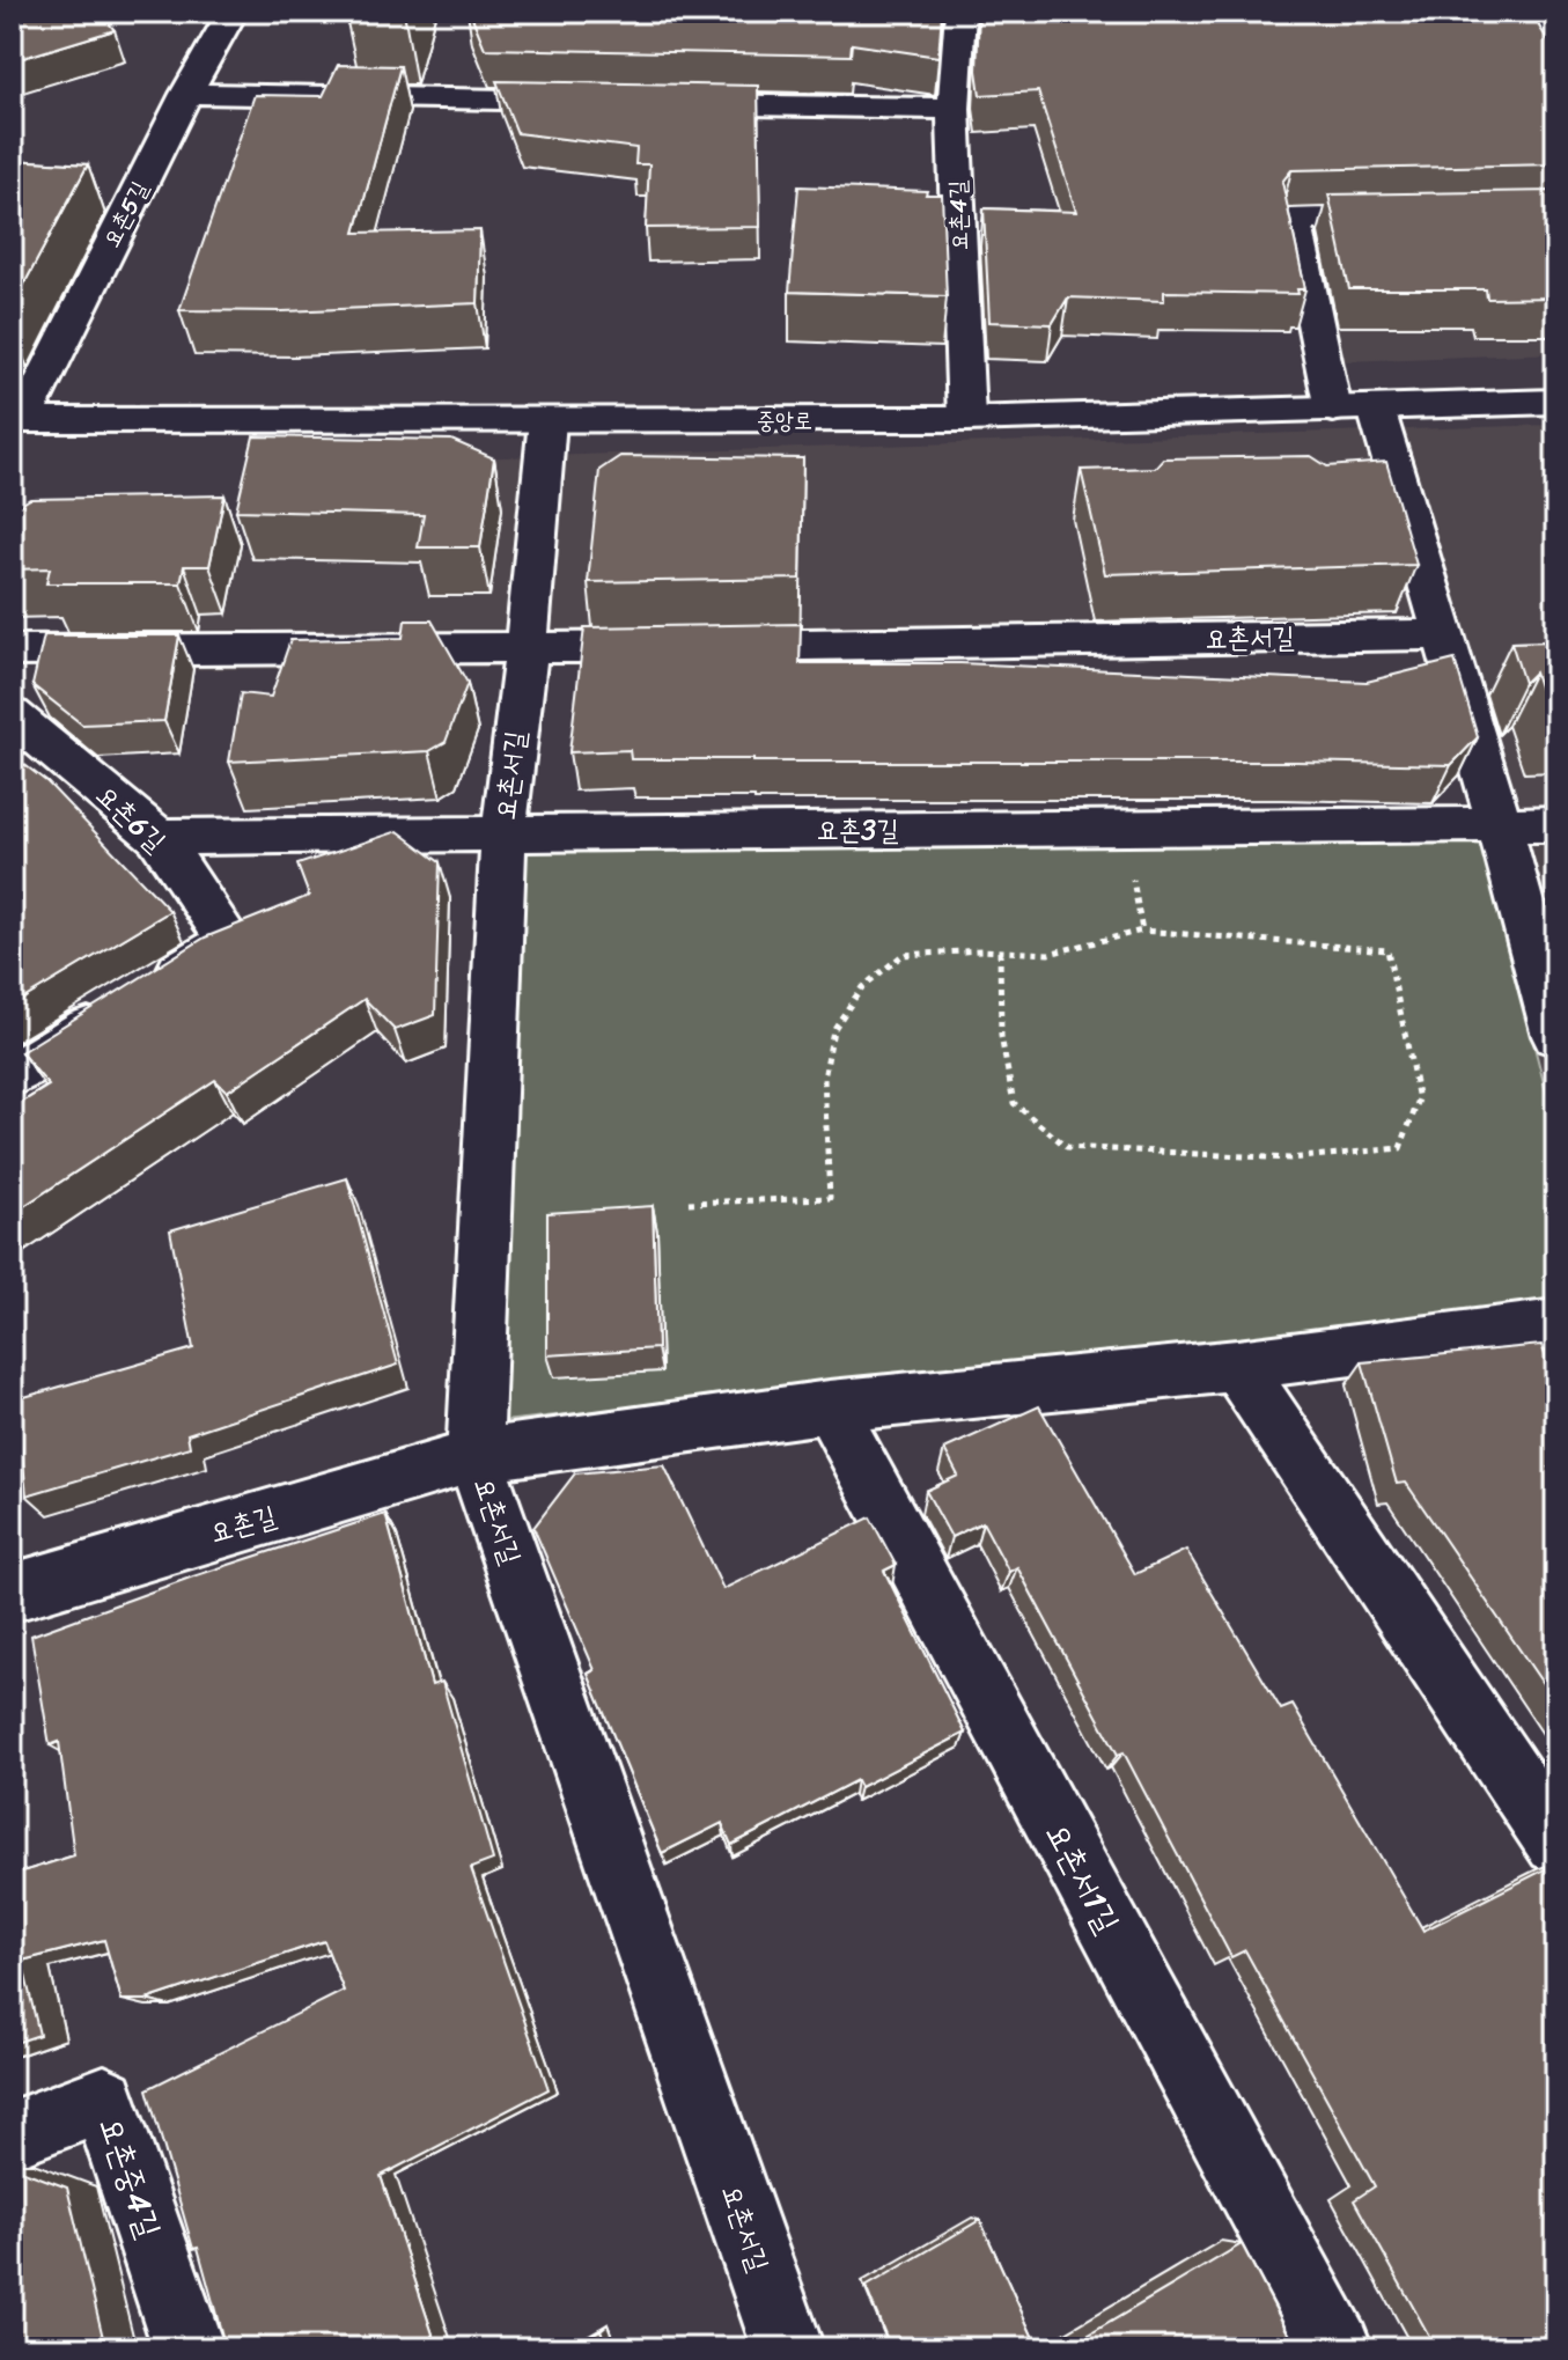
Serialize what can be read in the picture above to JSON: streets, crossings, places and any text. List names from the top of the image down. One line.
{"streets":{"street":["요촌5길","요촌4길","중앙로","요촌서길","요촌6길","요촌3길","요촌길","요촌서1길","요촌중4길"]},"crossings":[["요촌5길","중앙로"],["요촌4길","중앙로"],["중앙로","요촌서길"],["요촌서길","요촌3길"],["요촌서길","요촌길"],["요촌6길","요촌3길"]]}
